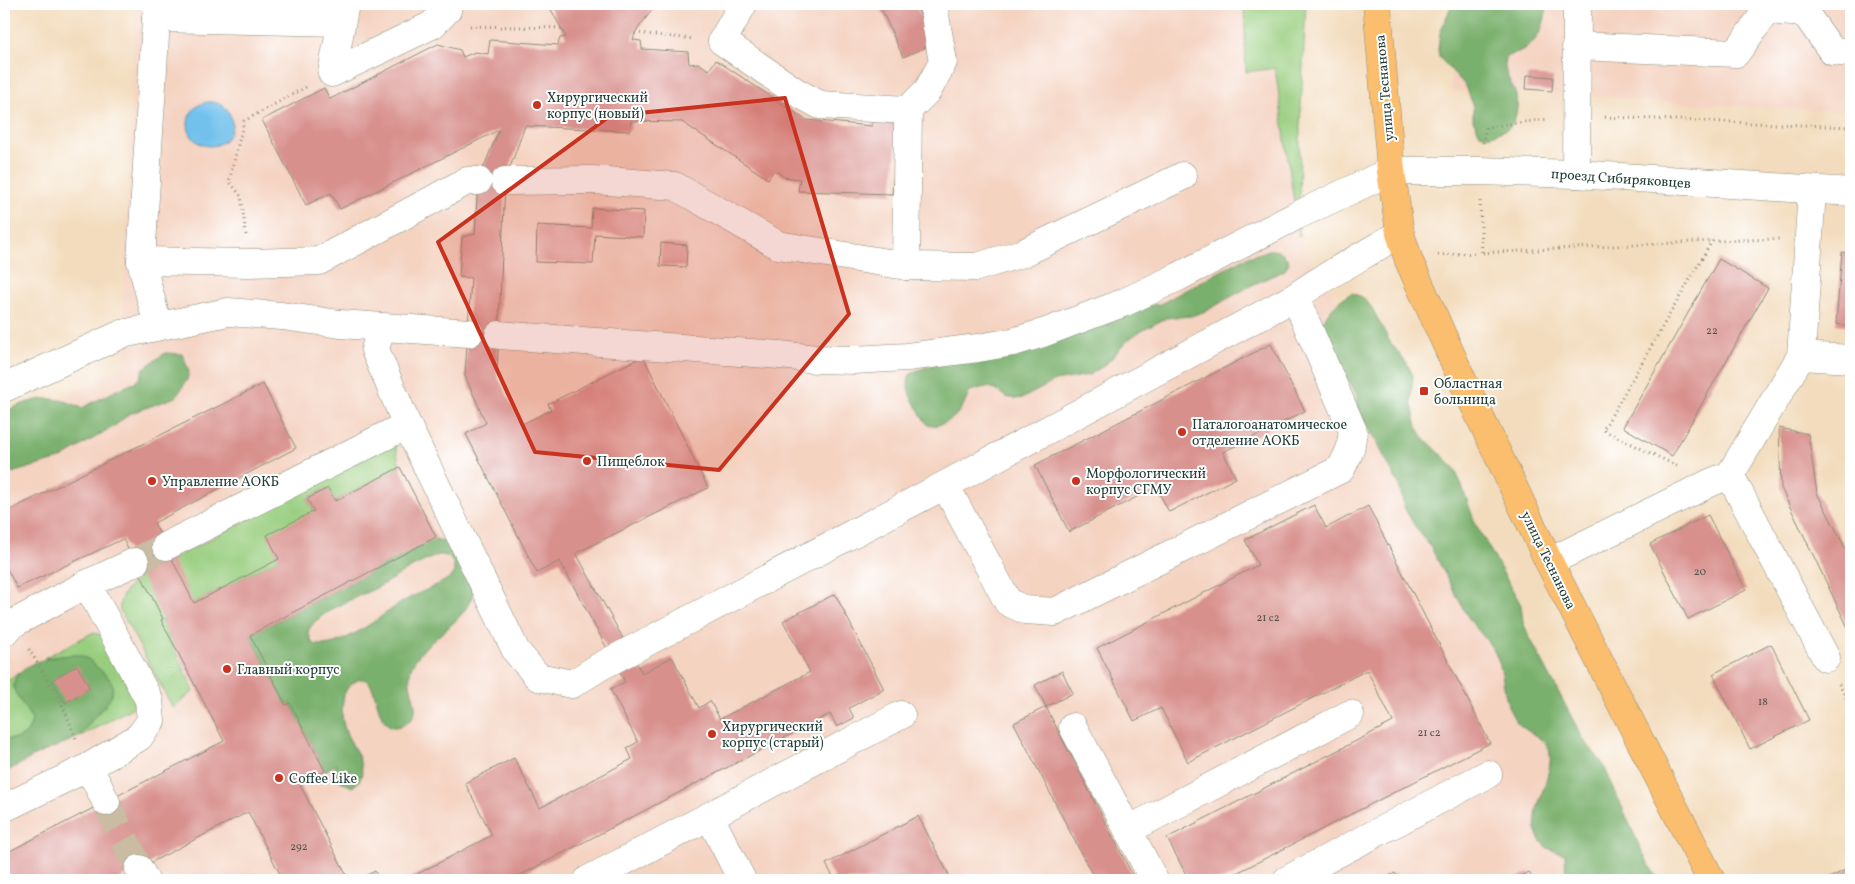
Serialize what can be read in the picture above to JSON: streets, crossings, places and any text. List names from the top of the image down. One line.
{"streets":{"main road":["улица Теснанова"],"street":["проезд Сибиряковцев"]},"crossings":[["улица Теснанова","проезд Сибиряковцев"]],"places":{"other":["Хирургический корпус (новый)","Паталогоанатомическое отделение АОКБ","Пищеблок","Управление АОКБ","Морфологический корпус СГМУ","Главный корпус","Хирургический корпус (старый)","Coffee Like"],"transit":["Областная больница"]},"house_numbers":["22","20","21 с2","18","21 с2","292"]}
